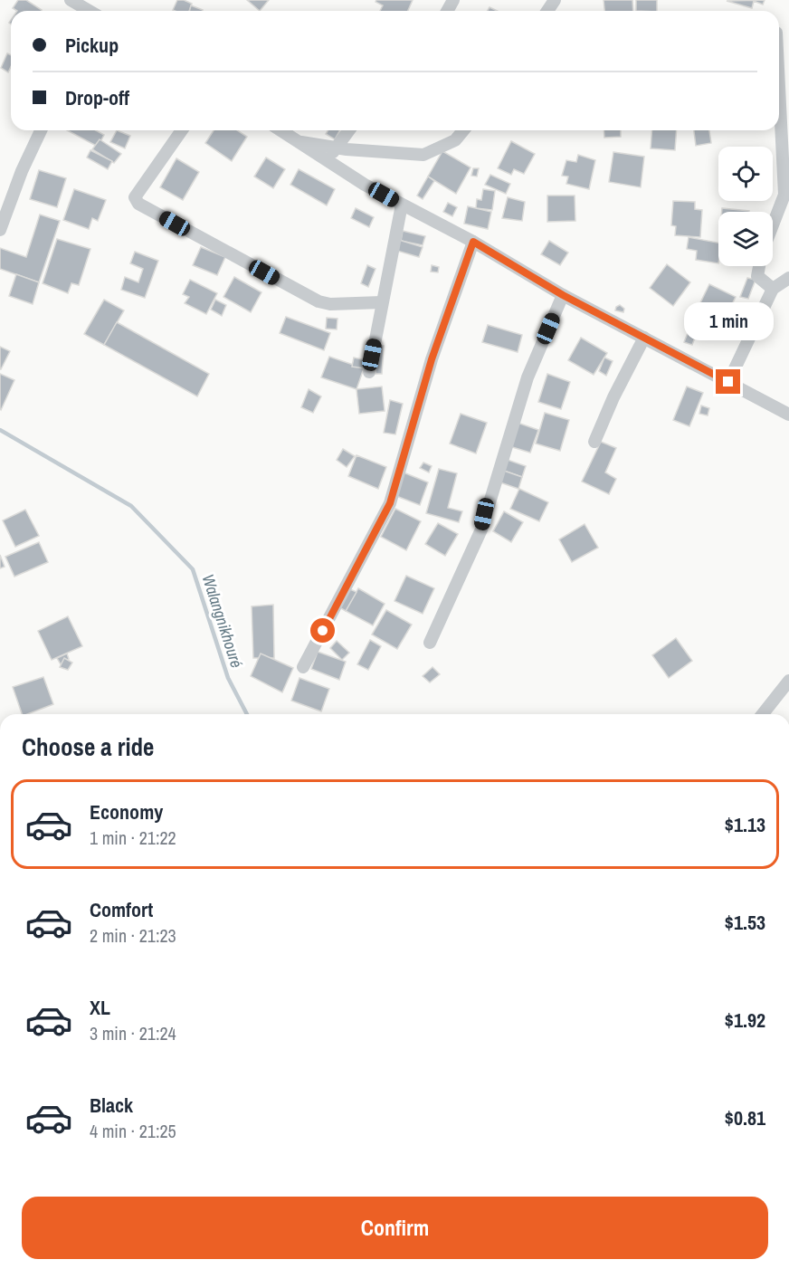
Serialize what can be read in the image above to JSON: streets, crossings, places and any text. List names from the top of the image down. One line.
{"water":["Walangnikhouré"],"page":{"banner":["Pickup","Drop-off"],"bubble":"1 min","heading":"Choose a ride","list":[{"name":"Economy","note":"1 min · 21:22","value":"$1.13"},{"name":"Comfort","note":"2 min · 21:23","value":"$1.53"},{"name":"XL","note":"3 min · 21:24","value":"$1.92"},{"name":"Black","note":"4 min · 21:25","value":"$0.81"}],"buttons":"Confirm"}}
